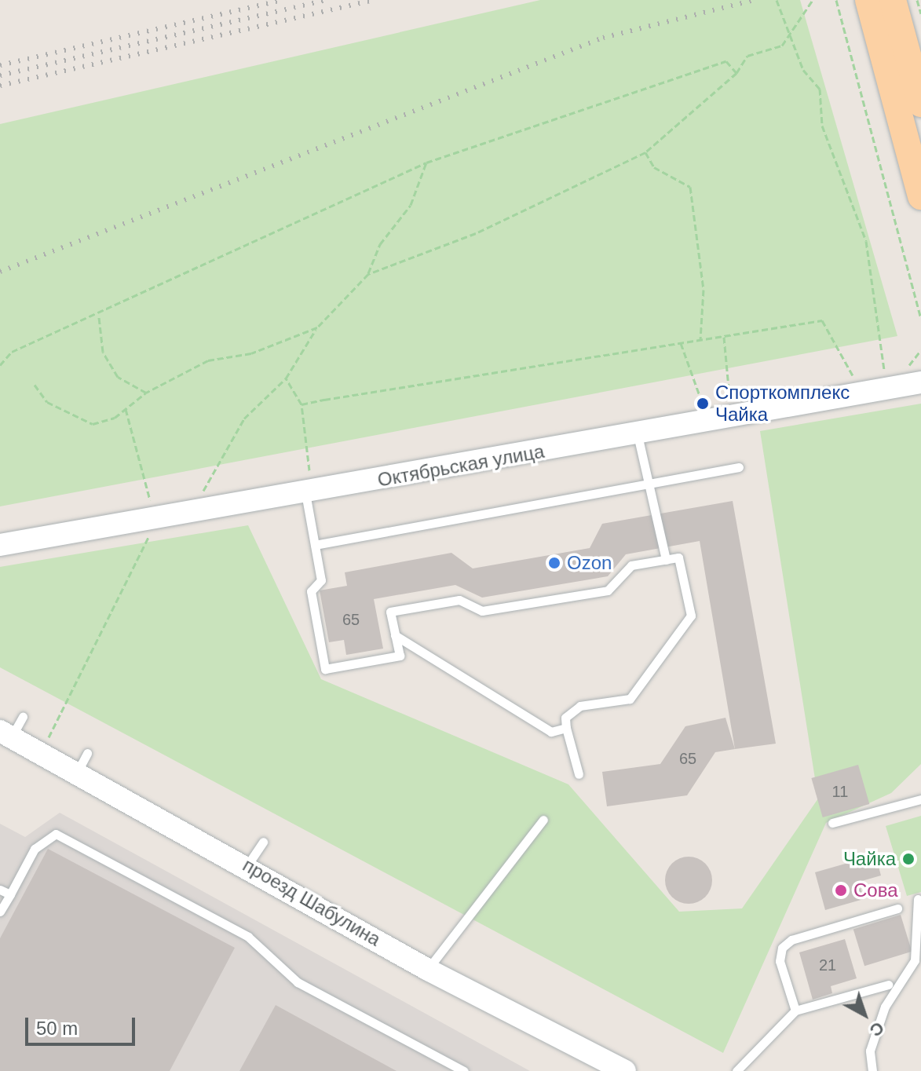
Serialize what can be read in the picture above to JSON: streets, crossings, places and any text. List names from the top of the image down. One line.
{"streets":{"street":["Октябрьская улица","проезд Шабулина"]},"places":["Спорткомплекс Чайка","Ozon","Чайка","Сова"],"house_numbers":["65","65","11","21"],"scale_bar":"50 m","north":"bottom right"}
